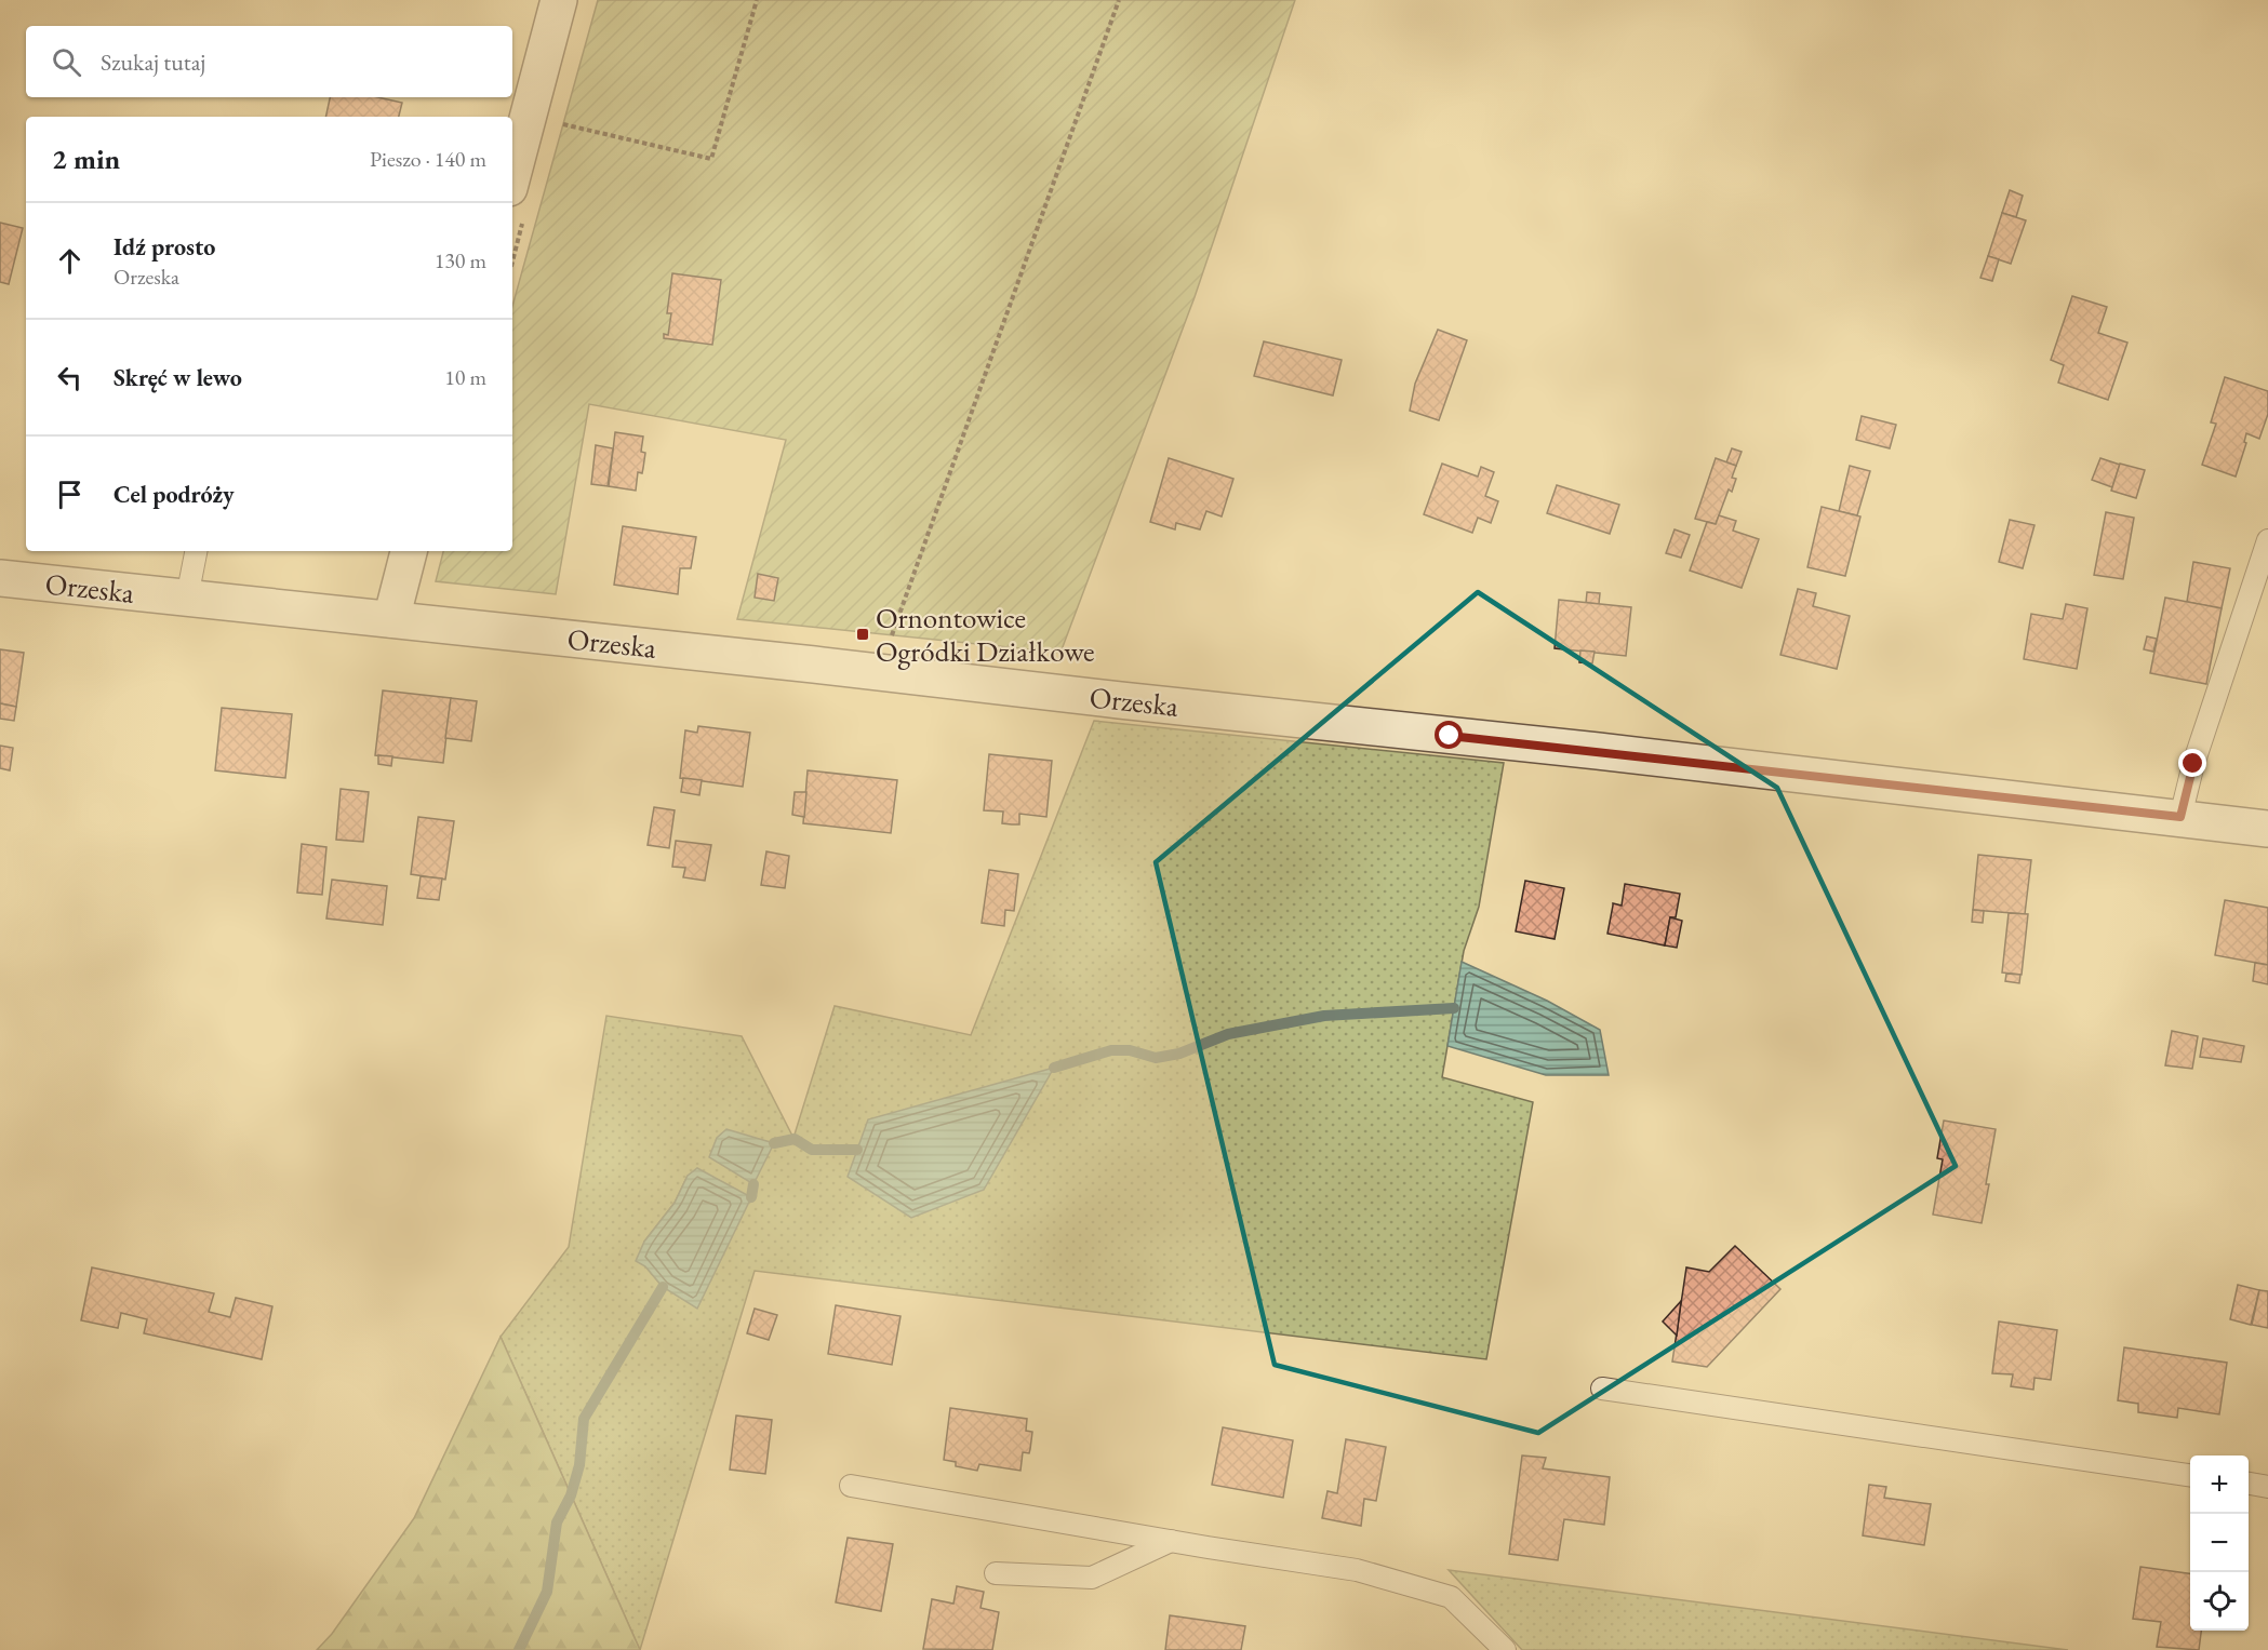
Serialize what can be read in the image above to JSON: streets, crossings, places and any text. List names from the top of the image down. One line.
{"streets":{"street":["Orzeska"]},"places":{"transit":["Ornontowice Ogródki Działkowe"]},"page":{"search":"Szukaj tutaj","heading":["2 min","Pieszo · 140 m"],"list":[["Idź prosto","Orzeska","130 m"],["Skręć w lewo","10 m"],"Cel podróży"],"map_buttons":["+","−"]}}
